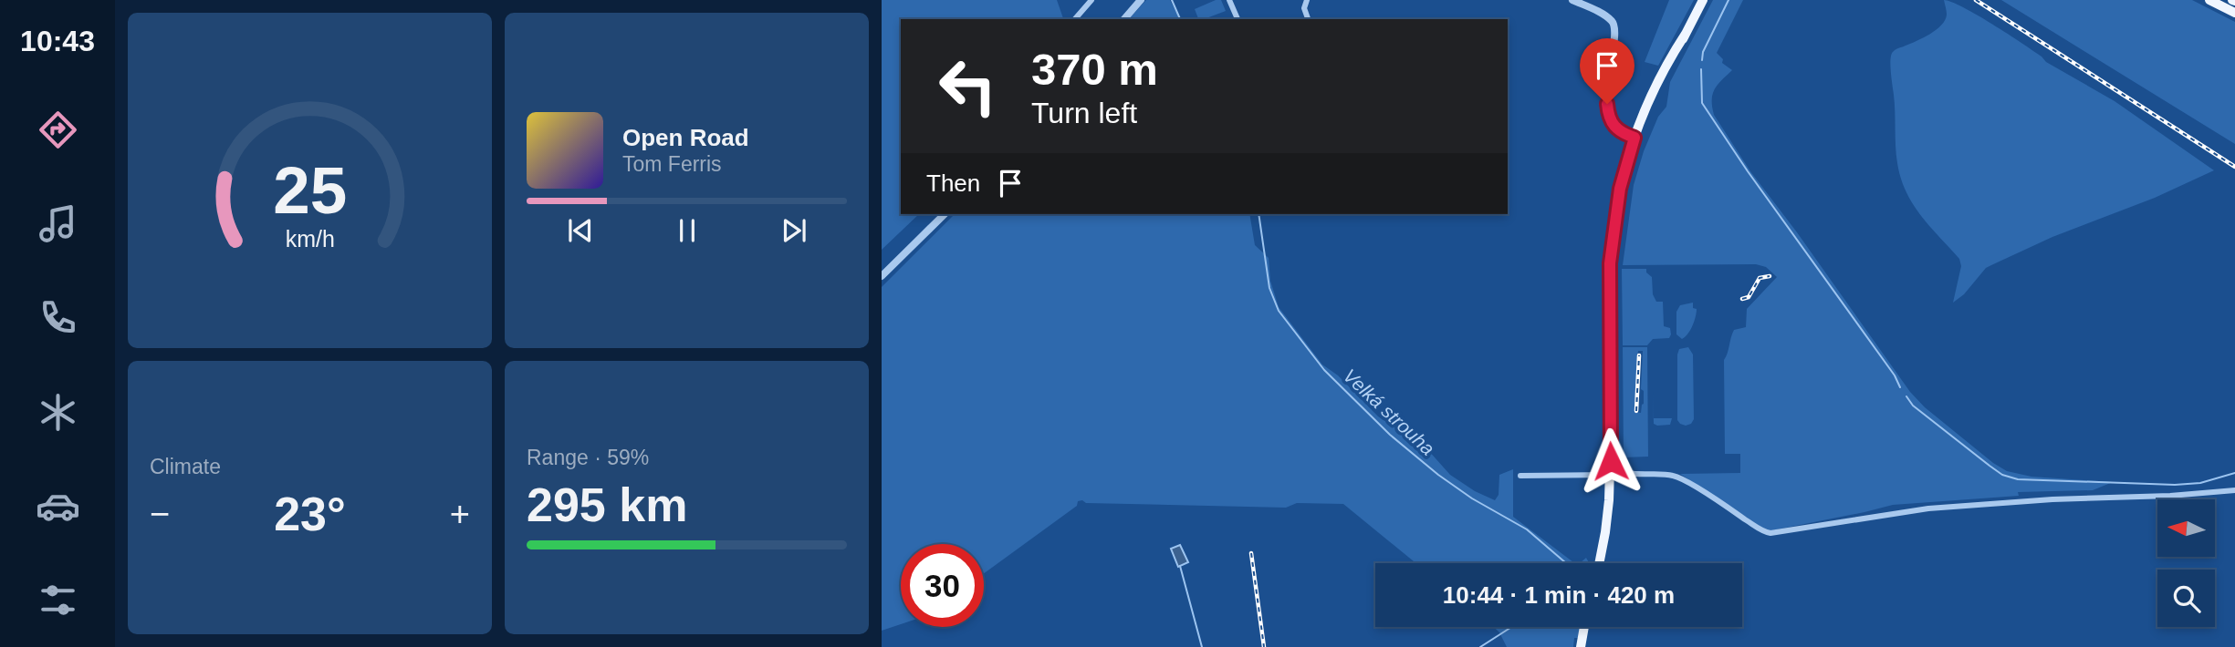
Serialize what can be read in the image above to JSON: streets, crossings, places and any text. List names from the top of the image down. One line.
{"water":["Velká strouha"],"north":"left","page":{"tabs":"10:43","turn":["370 m","Turn left"],"song":["Open Road","Tom Ferris"],"then":"Then","tile":["Climate",["Range · 59%","295 km"]],"heat":["−","23°","+"],"limit":"30","trip":"10:44 · 1 min · 420 m","gauge":["25","km/h"]}}
